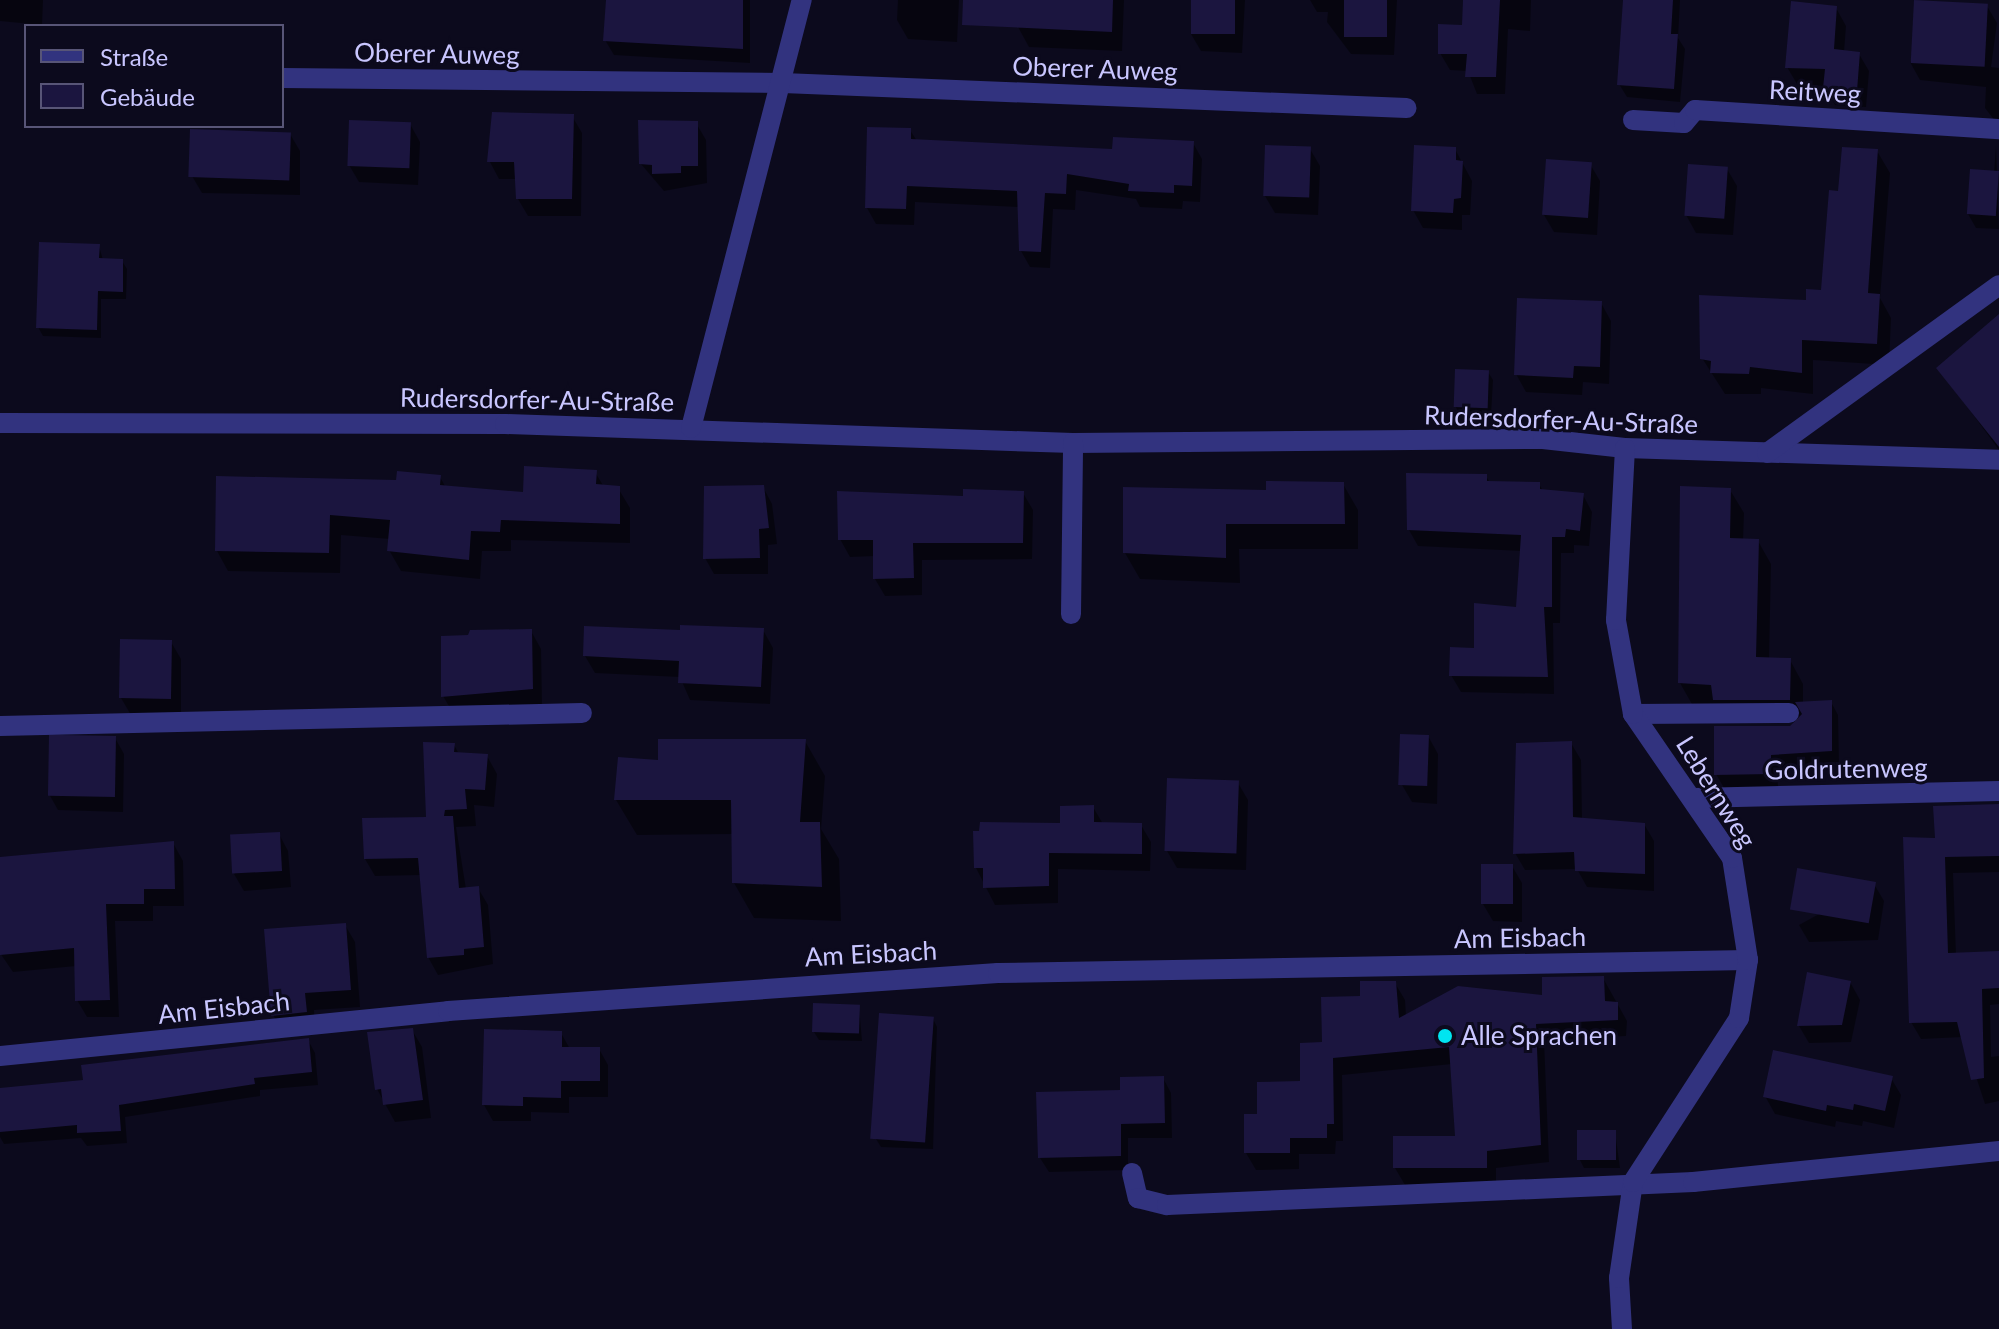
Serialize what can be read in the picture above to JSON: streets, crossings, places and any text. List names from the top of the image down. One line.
{"streets":{"street":["Oberer Auweg","Reitweg","Rudersdorfer-Au-Straße","Goldrutenweg","Lebernweg","Am Eisbach"]},"crossings":[["Rudersdorfer-Au-Straße","Lebernweg"],["Goldrutenweg","Lebernweg"],["Lebernweg","Am Eisbach"]],"places":["Alle Sprachen"],"legend":["Straße","Gebäude"]}
